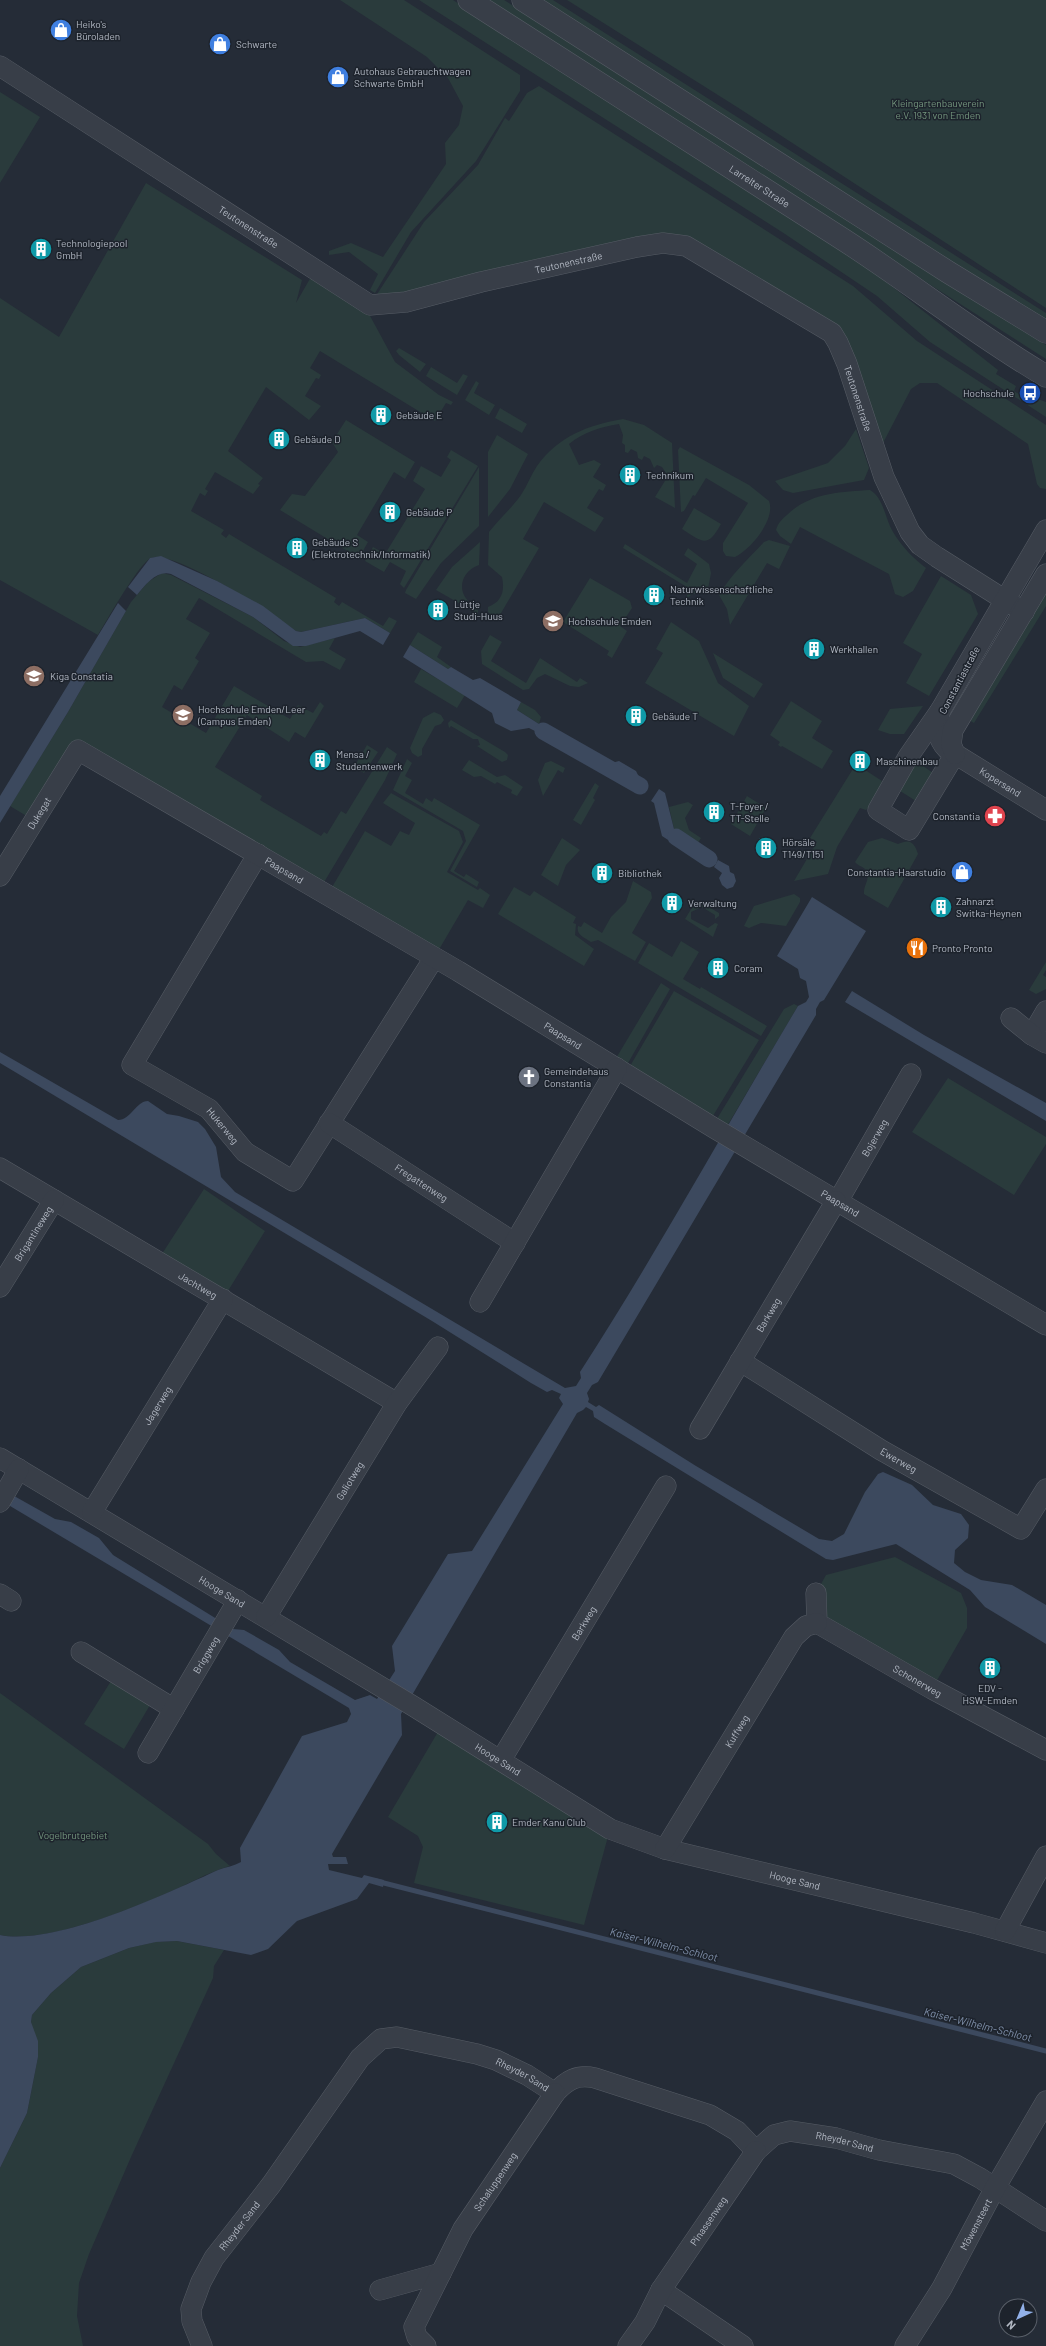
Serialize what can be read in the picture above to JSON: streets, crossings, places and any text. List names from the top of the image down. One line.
{"streets":{"street":["Larrelter Straße","Teutonenstraße","Constantiastraße","Kopersand","Dukegat","Paapsand","Hukerweg","Bojerweg","Fregattenweg","Brigantineweg","Jachtweg","Barkweg","Jagerweg","Ewerweg","Galiotweg","Hooge Sand","Briggweg","Schonerweg","Kuffweg","Rheyder Sand","Schaluppenweg","Pinassenweg","Möwensteert"]},"crossings":[["Teutonenstraße","Constantiastraße"],["Constantiastraße","Kopersand"],["Dukegat","Paapsand"],["Paapsand","Hukerweg"],["Paapsand","Bojerweg"],["Paapsand","Barkweg"],["Hukerweg","Fregattenweg"],["Bojerweg","Barkweg"],["Brigantineweg","Jachtweg"],["Jachtweg","Jagerweg"],["Jachtweg","Galiotweg"],["Barkweg","Ewerweg"],["Barkweg","Hooge Sand"],["Jagerweg","Hooge Sand"],["Galiotweg","Hooge Sand"],["Hooge Sand","Briggweg"],["Hooge Sand","Kuffweg"],["Schonerweg","Kuffweg"],["Rheyder Sand","Schaluppenweg"],["Rheyder Sand","Pinassenweg"],["Rheyder Sand","Möwensteert"]],"water":["Kaiser-Wilhelm-Schloot"],"parks":["Kleingartenbauverein e.V. 1931 von Emden","Vogelbrutgebiet"],"places":{"shop":["Heiko's Büroladen","Schwarte","Autohaus Gebrauchtwagen Schwarte GmbH","Constantia-Haarstudio"],"building":["Technologiepool GmbH","Gebäude E","Gebäude D","Technikum","Gebäude P","Gebäude S (Elektrotechnik/Informatik)","Naturwissenschaftliche Technik","Lüttje Studi-Huus","Werkhallen","Gebäude T","Mensa / Studentenwerk","Maschinenbau","T-Foyer / TT-Stelle","Hörsäle T149/T151","Bibliothek","Verwaltung","Zahnarzt Switka-Heynen","Coram","EDV - HSW-Emden","Emder Kanu Club"],"bus stop":["Hochschule"],"school or university":["Hochschule Emden","Kiga Constatia","Hochschule Emden/Leer (Campus Emden)"],"pharmacy":["Constantia"],"restaurant":["Pronto Pronto"],"church":["Gemeindehaus Constantia"]},"north":"bottom left"}
